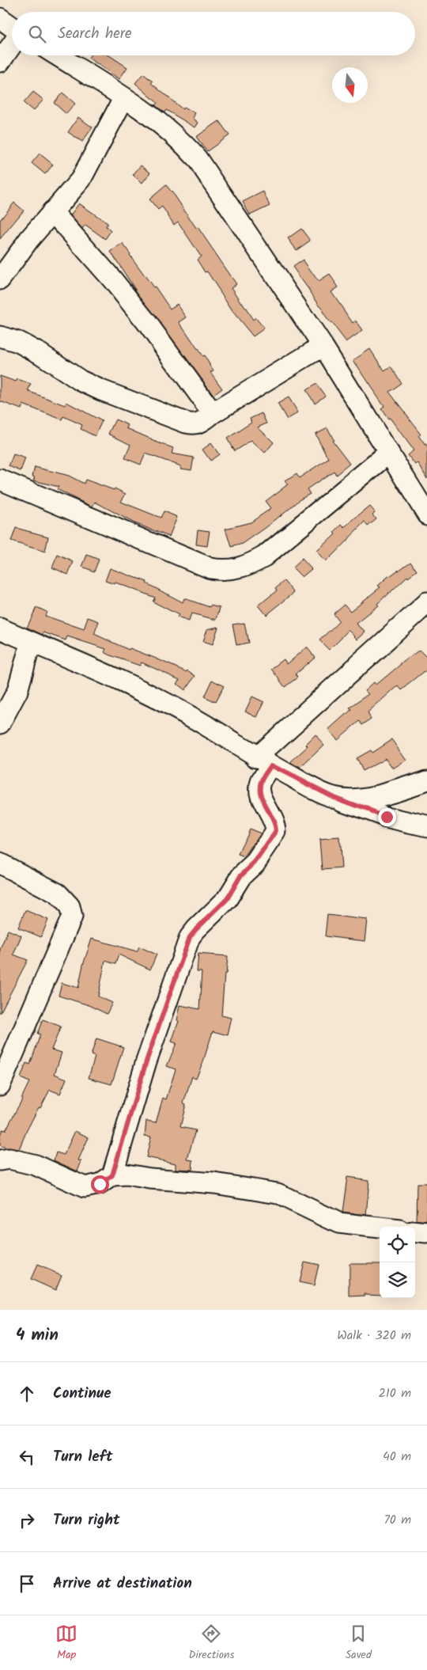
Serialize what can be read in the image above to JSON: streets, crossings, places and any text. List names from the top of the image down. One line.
{"north":"bottom","page":{"search":"Search here","heading":["4 min","Walk · 320 m"],"list":[["Continue","210 m"],["Turn left","40 m"],["Turn right","70 m"],"Arrive at destination"],"nav":["Map","Directions","Saved"]}}
